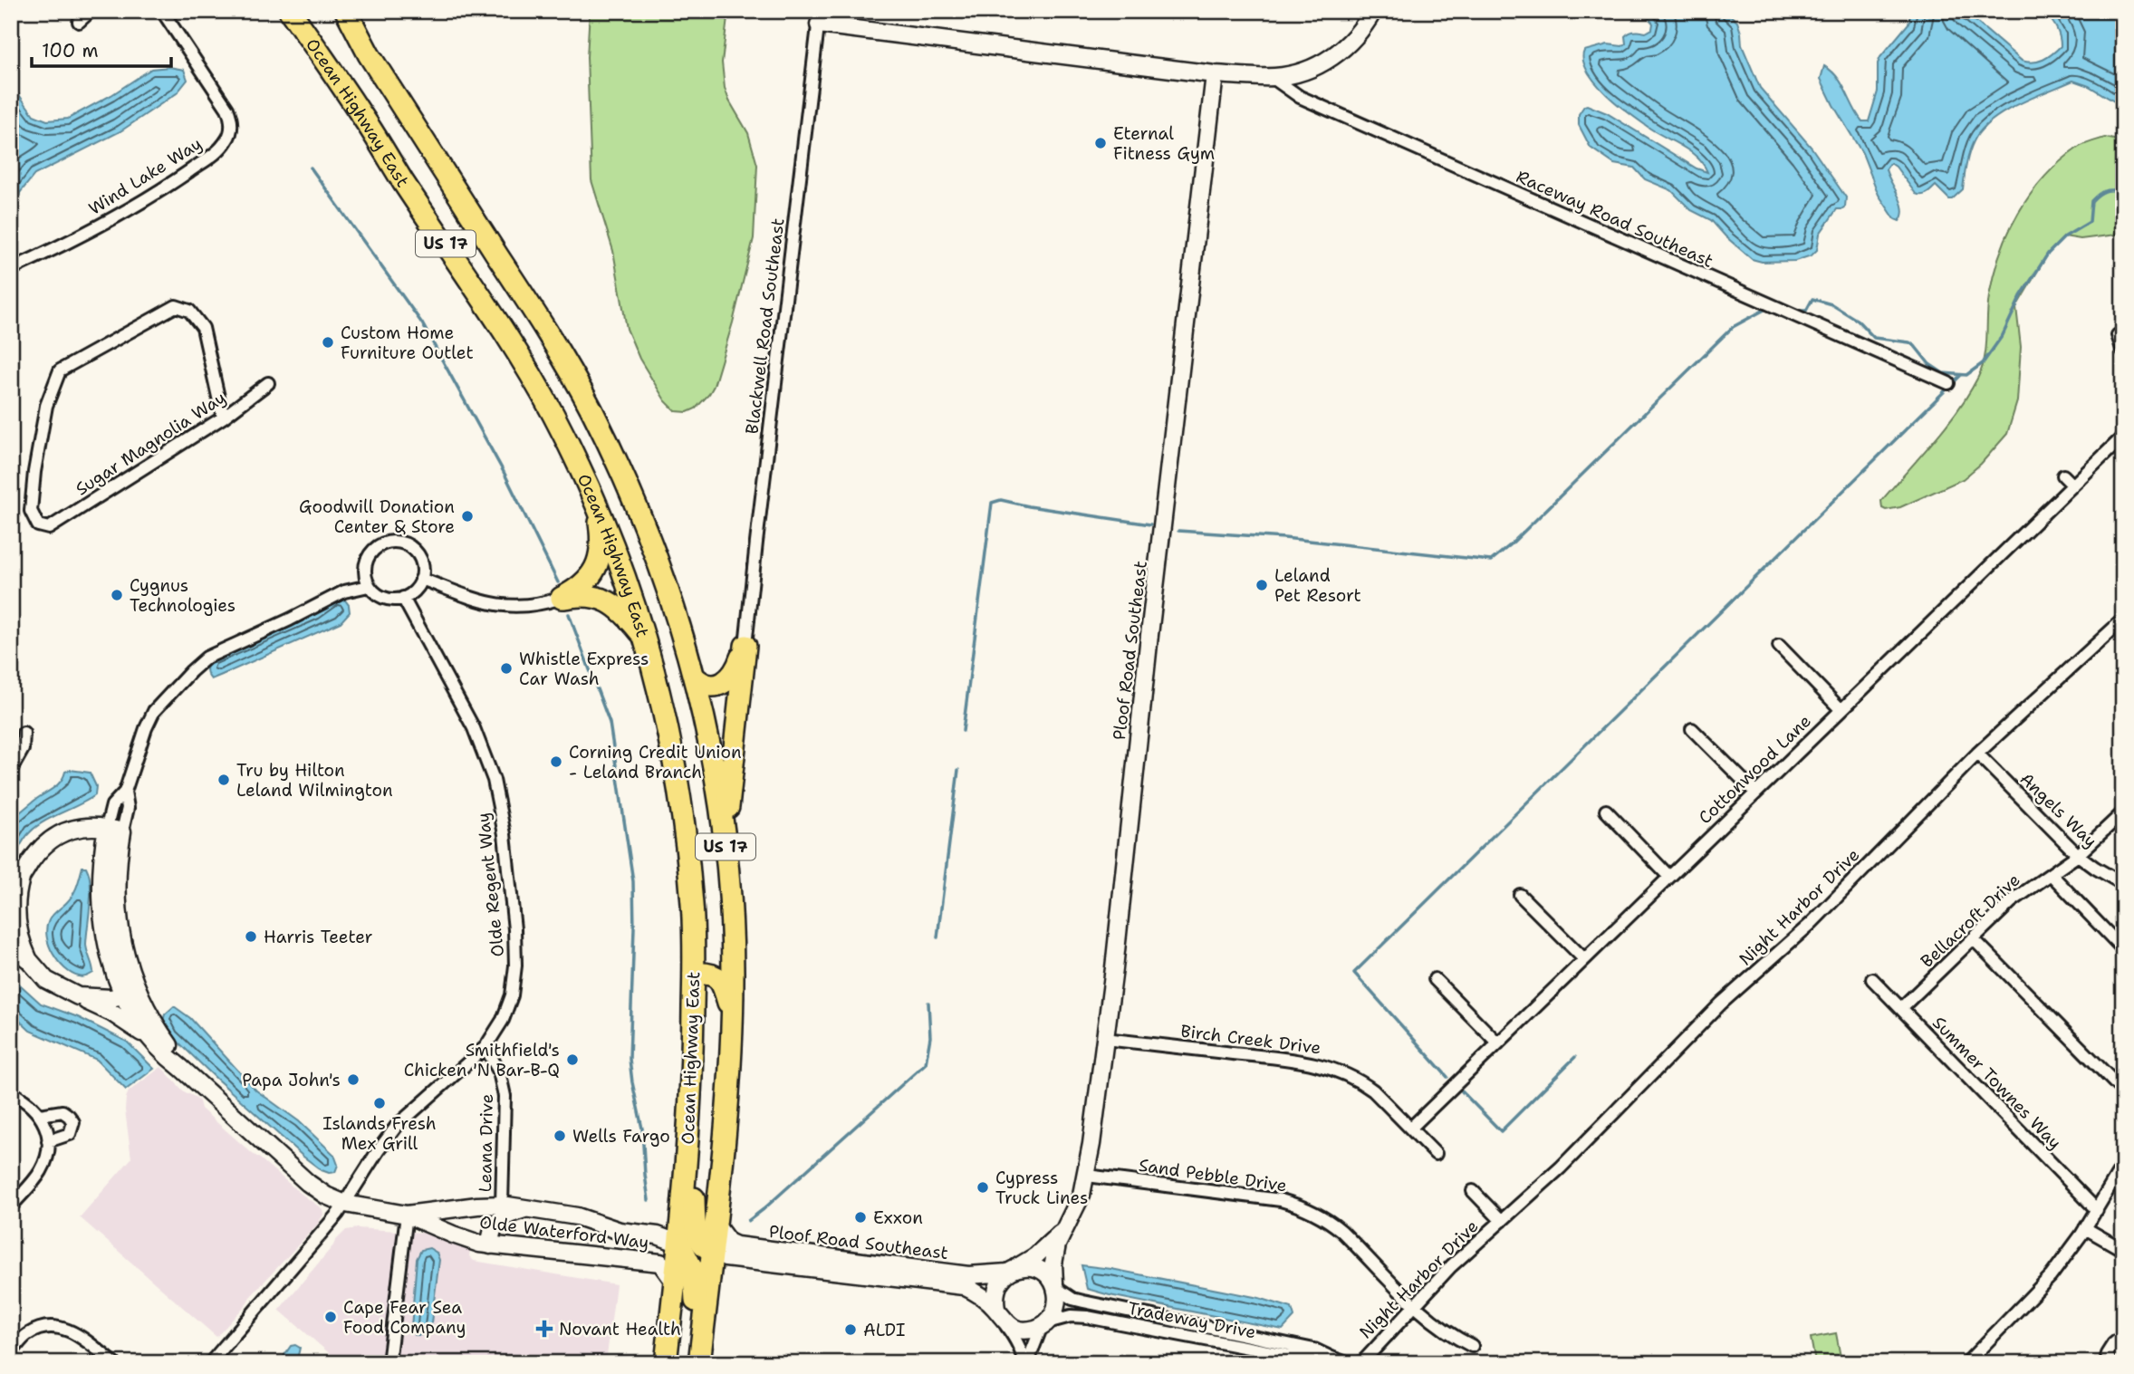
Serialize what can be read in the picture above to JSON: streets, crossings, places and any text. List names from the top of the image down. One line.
{"streets":{"highway":["Ocean Highway East","US 17"],"street":["Wind Lake Way","Raceway Road Southeast","Blackwell Road Southeast","Sugar Magnolia Way","Ploof Road Southeast","Cottonwood Lane","Angels Way","Olde Regent Way","Night Harbor Drive","Bellacroft Drive","Birch Creek Drive","Summer Townes Way","Leana Drive","Sand Pebble Drive","Olde Waterford Way","Tradeway Drive"]},"crossings":[["Ocean Highway East","US 17"],["Ocean Highway East","Ploof Road Southeast"],["Ocean Highway East","Olde Waterford Way"],["Ploof Road Southeast","Birch Creek Drive"],["Ploof Road Southeast","Sand Pebble Drive"],["Ploof Road Southeast","Tradeway Drive"],["Cottonwood Lane","Birch Creek Drive"],["Angels Way","Night Harbor Drive"],["Angels Way","Bellacroft Drive"],["Olde Regent Way","Leana Drive"],["Olde Regent Way","Olde Waterford Way"],["Night Harbor Drive","Sand Pebble Drive"],["Bellacroft Drive","Summer Townes Way"],["Leana Drive","Olde Waterford Way"]],"places":{"other":["Eternal Fitness Gym","Custom Home Furniture Outlet","Goodwill Donation Center & Store","Leland Pet Resort","Cygnus Technologies","Whistle Express Car Wash","Corning Credit Union - Leland Branch","Tru by Hilton Leland Wilmington","Harris Teeter","Smithfield's Chicken 'N Bar-B-Q","Papa John's","Islands Fresh Mex Grill","Wells Fargo","Cypress Truck Lines","Exxon","Cape Fear Sea Food Company","ALDI"],"health":["Novant Health"]},"scale_bar":"100 m"}
